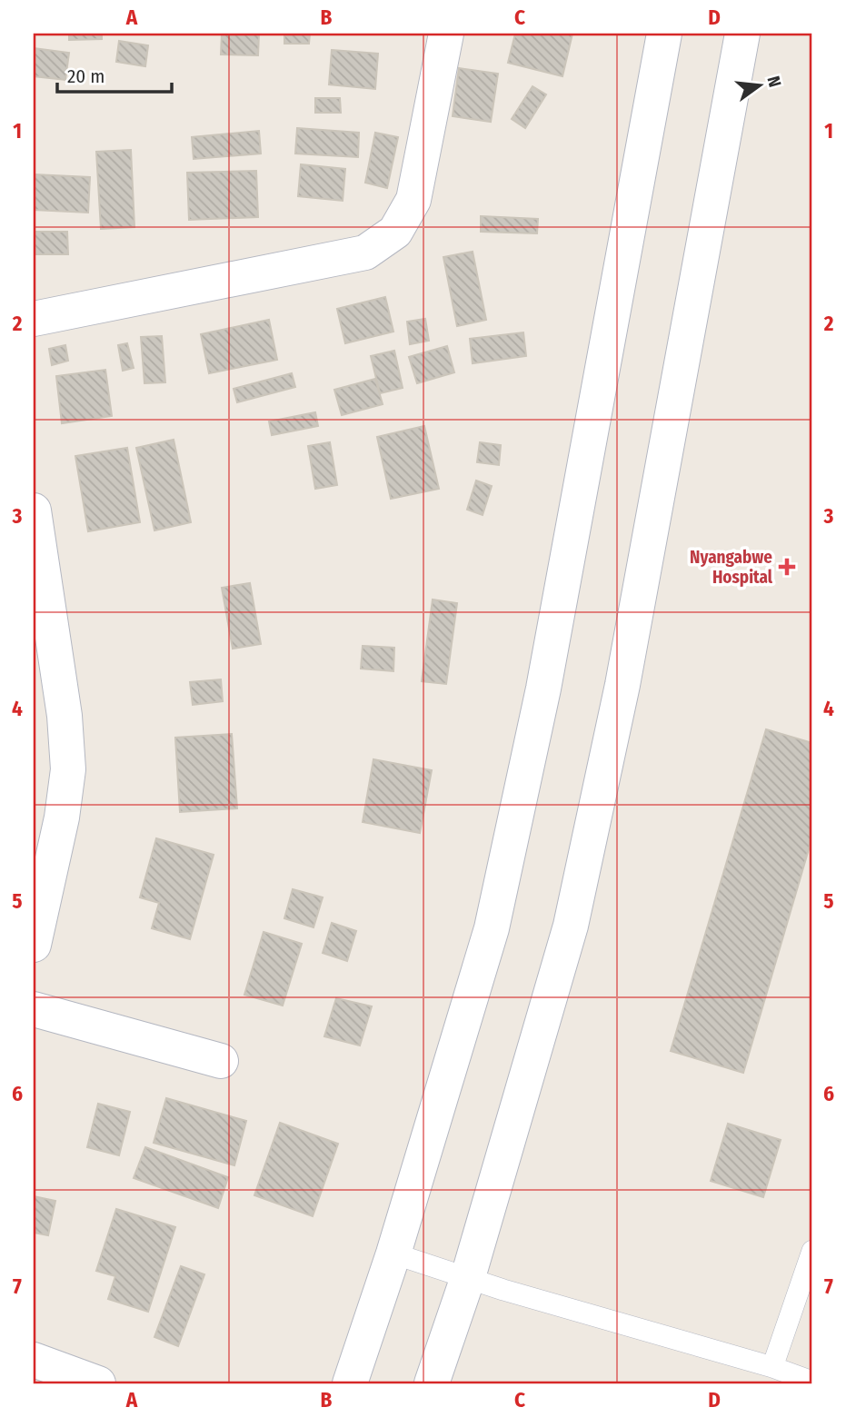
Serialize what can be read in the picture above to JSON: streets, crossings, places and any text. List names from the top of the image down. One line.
{"places":{"health":["Nyangabwe Hospital"]},"scale_bar":"20 m","north":"right","grid":{"columns":["A","B","C","D"],"rows":["1","2","3","4","5","6","7"]}}
